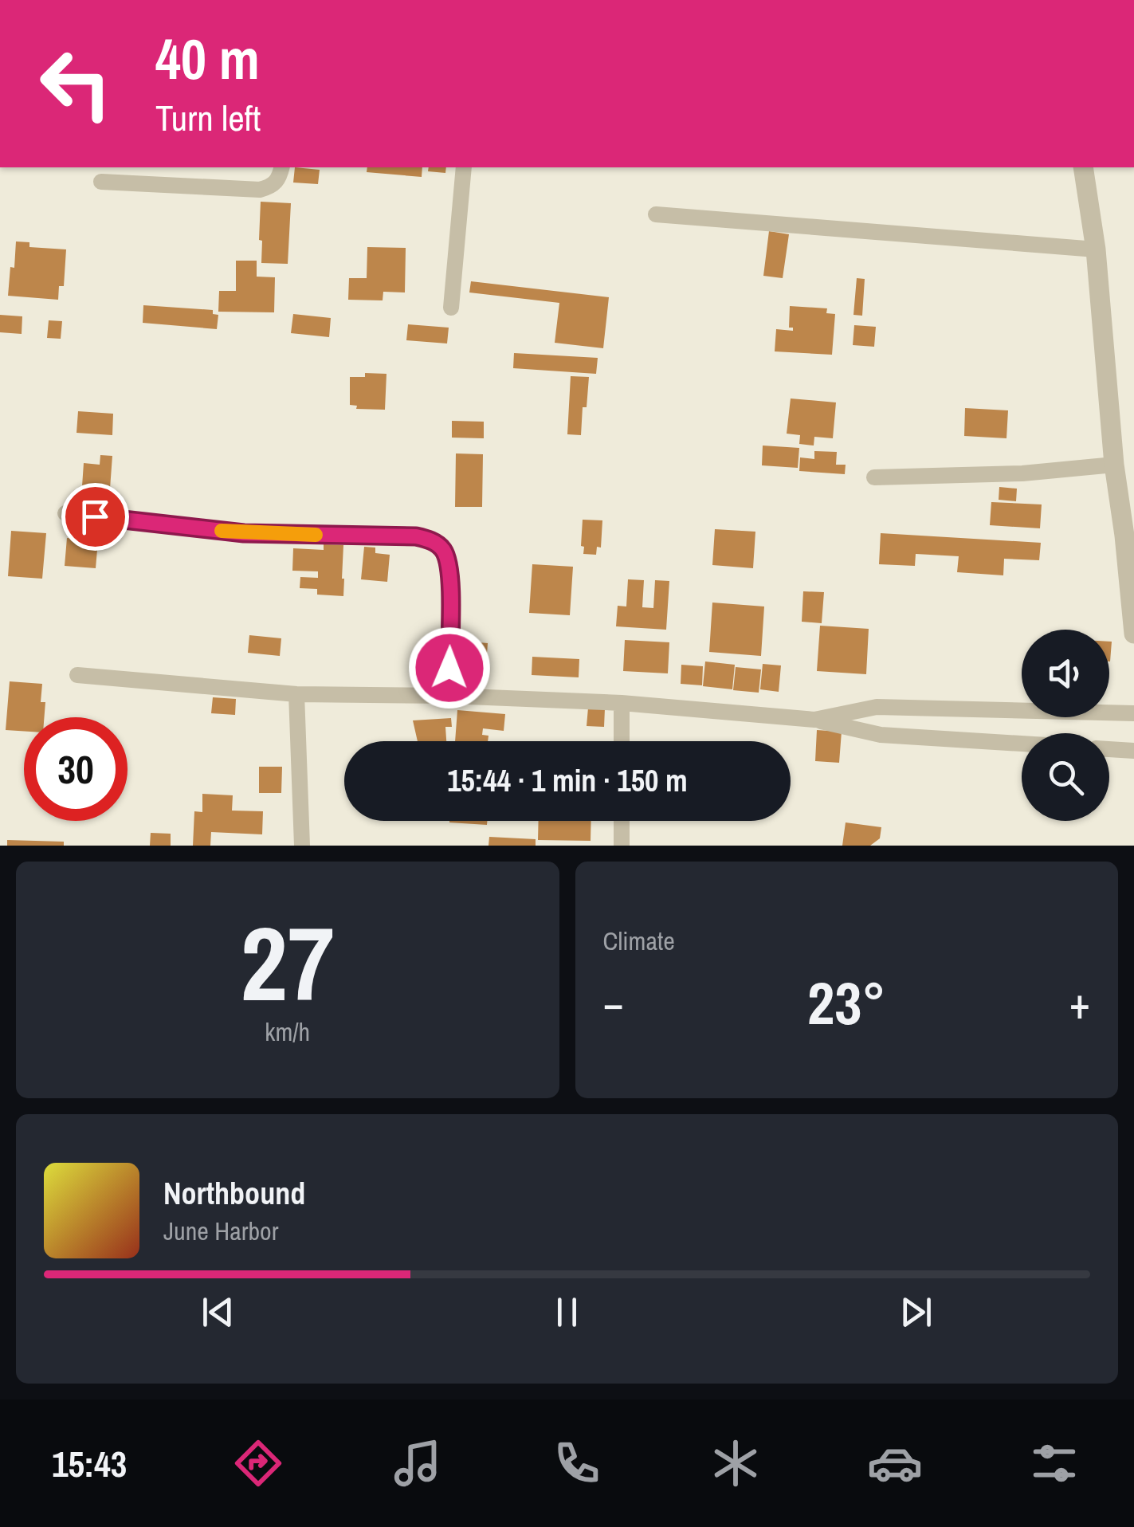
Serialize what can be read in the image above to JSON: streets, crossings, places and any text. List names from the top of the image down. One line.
{"page":{"turn":["40 m","Turn left"],"limit":"30","trip":"15:44 · 1 min · 150 m","tile":[["27","km/h"],"Climate"],"heat":["−","23°","+"],"song":["Northbound","June Harbor"],"tabs":"15:43"}}
